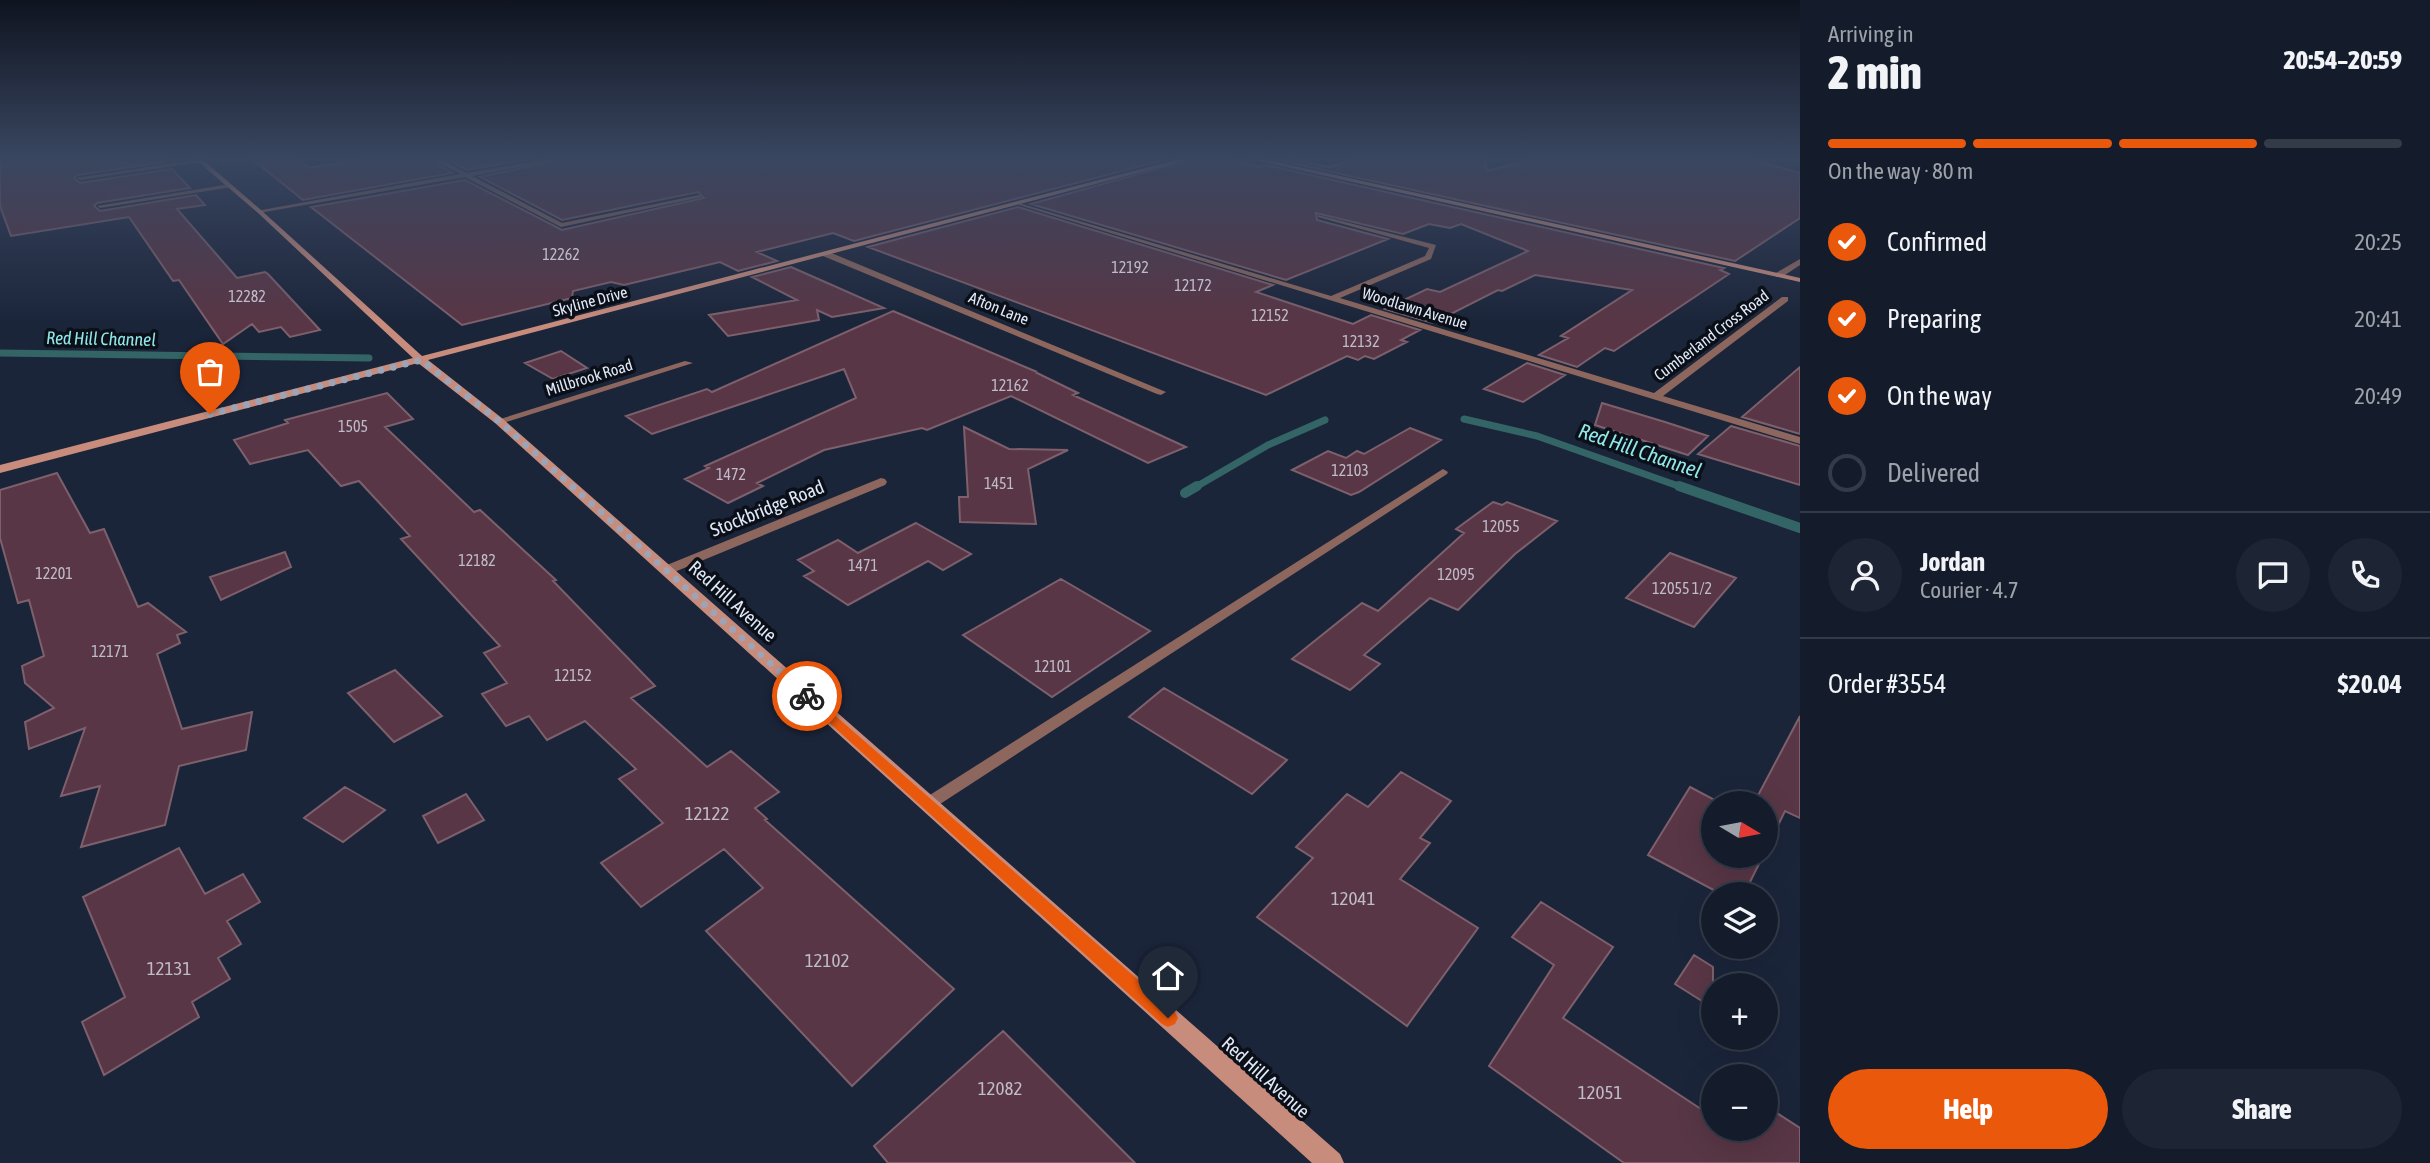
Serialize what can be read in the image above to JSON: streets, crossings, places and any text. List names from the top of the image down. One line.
{"streets":{"street":["Skyline Drive","Afton Lane","Woodlawn Avenue","Cumberland Cross Road","Millbrook Road","Stockbridge Road","Red Hill Avenue"]},"crossings":[["Skyline Drive","Afton Lane"],["Skyline Drive","Red Hill Avenue"],["Woodlawn Avenue","Cumberland Cross Road"],["Millbrook Road","Red Hill Avenue"],["Stockbridge Road","Red Hill Avenue"]],"water":["Red Hill Channel"],"house_numbers":["12262","12192","12172","12282","12152","12132","12162","1505","12103","1472","1451","12055","12182","1471","12201","12095","12055 1/2","12171","12101","12152","12122","12041","12102","12131","12082","12051"],"north":"right","page":{"heading":["2 min","Arriving in","20:54–20:59"],"panel":["Jordan","Courier · 4.7","Order #3554","$20.04"],"bar":"On the way · 80 m","list":[["Confirmed","20:25"],["Preparing","20:41"],["On the way","20:49"],"Delivered"],"map_buttons":["+","−"],"buttons":["Help","Share"]}}
